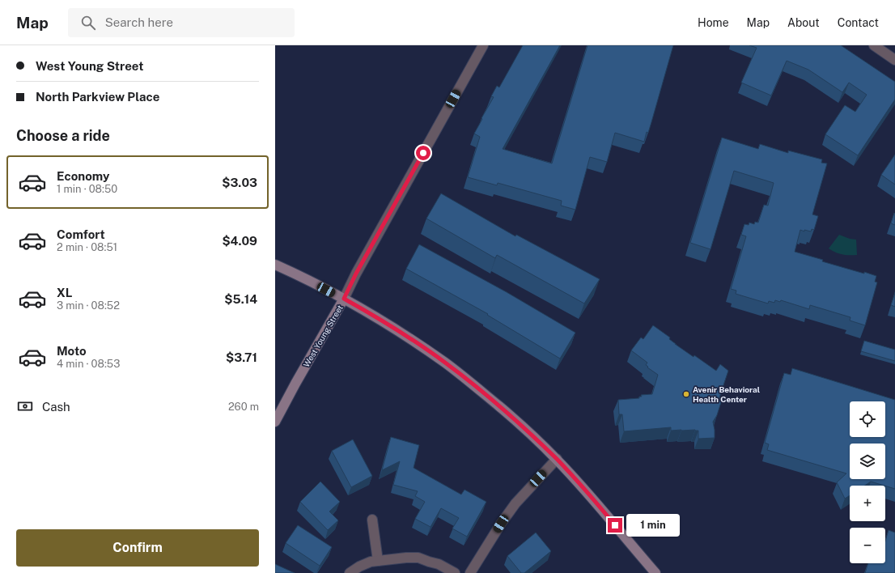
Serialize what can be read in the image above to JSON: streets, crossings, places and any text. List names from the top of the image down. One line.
{"streets":{"street":["West Young Street"]},"places":["Avenir Behavioral Health Center"],"page":{"header":"Map","search":"Search here","nav":["Home","Map","About","Contact"],"banner":["West Young Street","North Parkview Place"],"heading":"Choose a ride","list":[{"name":"Economy","note":"1 min · 08:50","value":"$3.03"},{"name":"Comfort","note":"2 min · 08:51","value":"$4.09"},{"name":"XL","note":"3 min · 08:52","value":"$5.14"},{"name":"Moto","note":"4 min · 08:53","value":"$3.71"}],"pay":["Cash","260 m"],"map_buttons":["+","−"],"bubble":"1 min","buttons":"Confirm"}}
